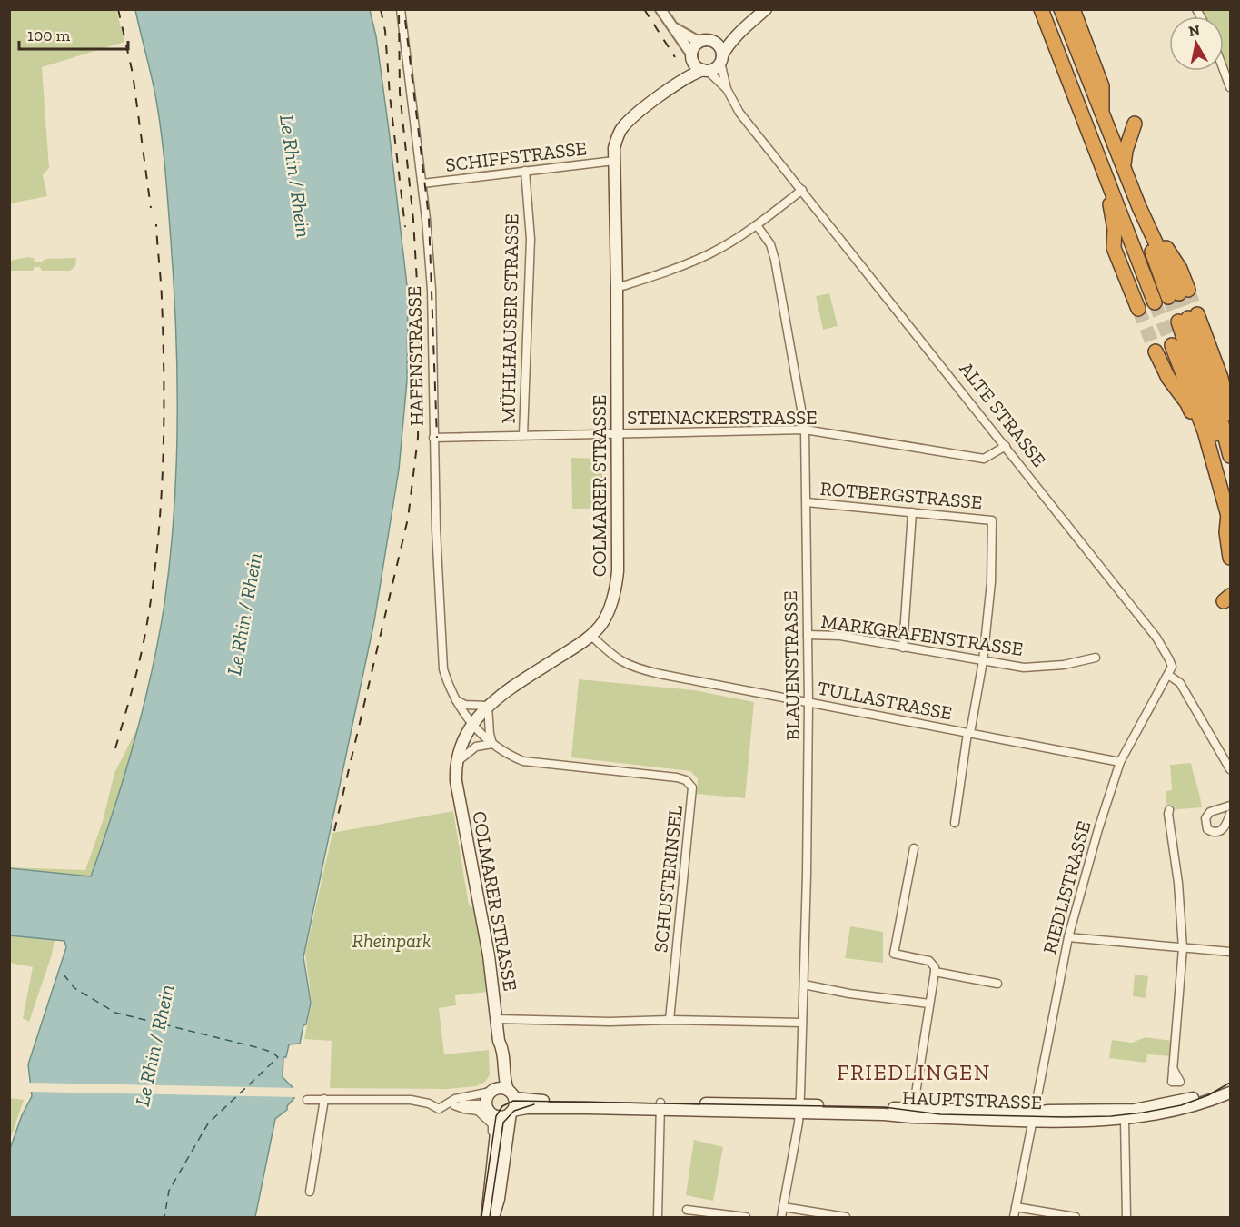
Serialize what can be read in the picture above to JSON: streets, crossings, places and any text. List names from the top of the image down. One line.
{"streets":{"main road":["COLMARER STRASSE","HAUPTSTRASSE"],"street":["SCHIFFSTRASSE","MÜHLHAUSER STRASSE","HAFENSTRASSE","ALTE STRASSE","STEINACKERSTRASSE","ROTBERGSTRASSE","MARKGRAFENSTRASSE","BLAUENSTRASSE","TULLASTRASSE","SCHUSTERINSEL","RIEDLISTRASSE"]},"crossings":[["SCHIFFSTRASSE","MÜHLHAUSER STRASSE"],["SCHIFFSTRASSE","HAFENSTRASSE"],["SCHIFFSTRASSE","COLMARER STRASSE"],["MÜHLHAUSER STRASSE","STEINACKERSTRASSE"],["HAFENSTRASSE","STEINACKERSTRASSE"],["HAFENSTRASSE","COLMARER STRASSE"],["HAFENSTRASSE","SCHUSTERINSEL"],["ALTE STRASSE","STEINACKERSTRASSE"],["ALTE STRASSE","COLMARER STRASSE"],["ALTE STRASSE","RIEDLISTRASSE"],["STEINACKERSTRASSE","COLMARER STRASSE"],["STEINACKERSTRASSE","BLAUENSTRASSE"],["COLMARER STRASSE","TULLASTRASSE"],["COLMARER STRASSE","SCHUSTERINSEL"],["COLMARER STRASSE","HAUPTSTRASSE"],["ROTBERGSTRASSE","MARKGRAFENSTRASSE"],["ROTBERGSTRASSE","BLAUENSTRASSE"],["MARKGRAFENSTRASSE","BLAUENSTRASSE"],["BLAUENSTRASSE","TULLASTRASSE"],["BLAUENSTRASSE","HAUPTSTRASSE"],["TULLASTRASSE","RIEDLISTRASSE"],["RIEDLISTRASSE","HAUPTSTRASSE"]],"districts":["FRIEDLINGEN"],"water":["Le Rhin / Rhein"],"parks":["Rheinpark"],"scale_bar":"100 m","north":"top"}
